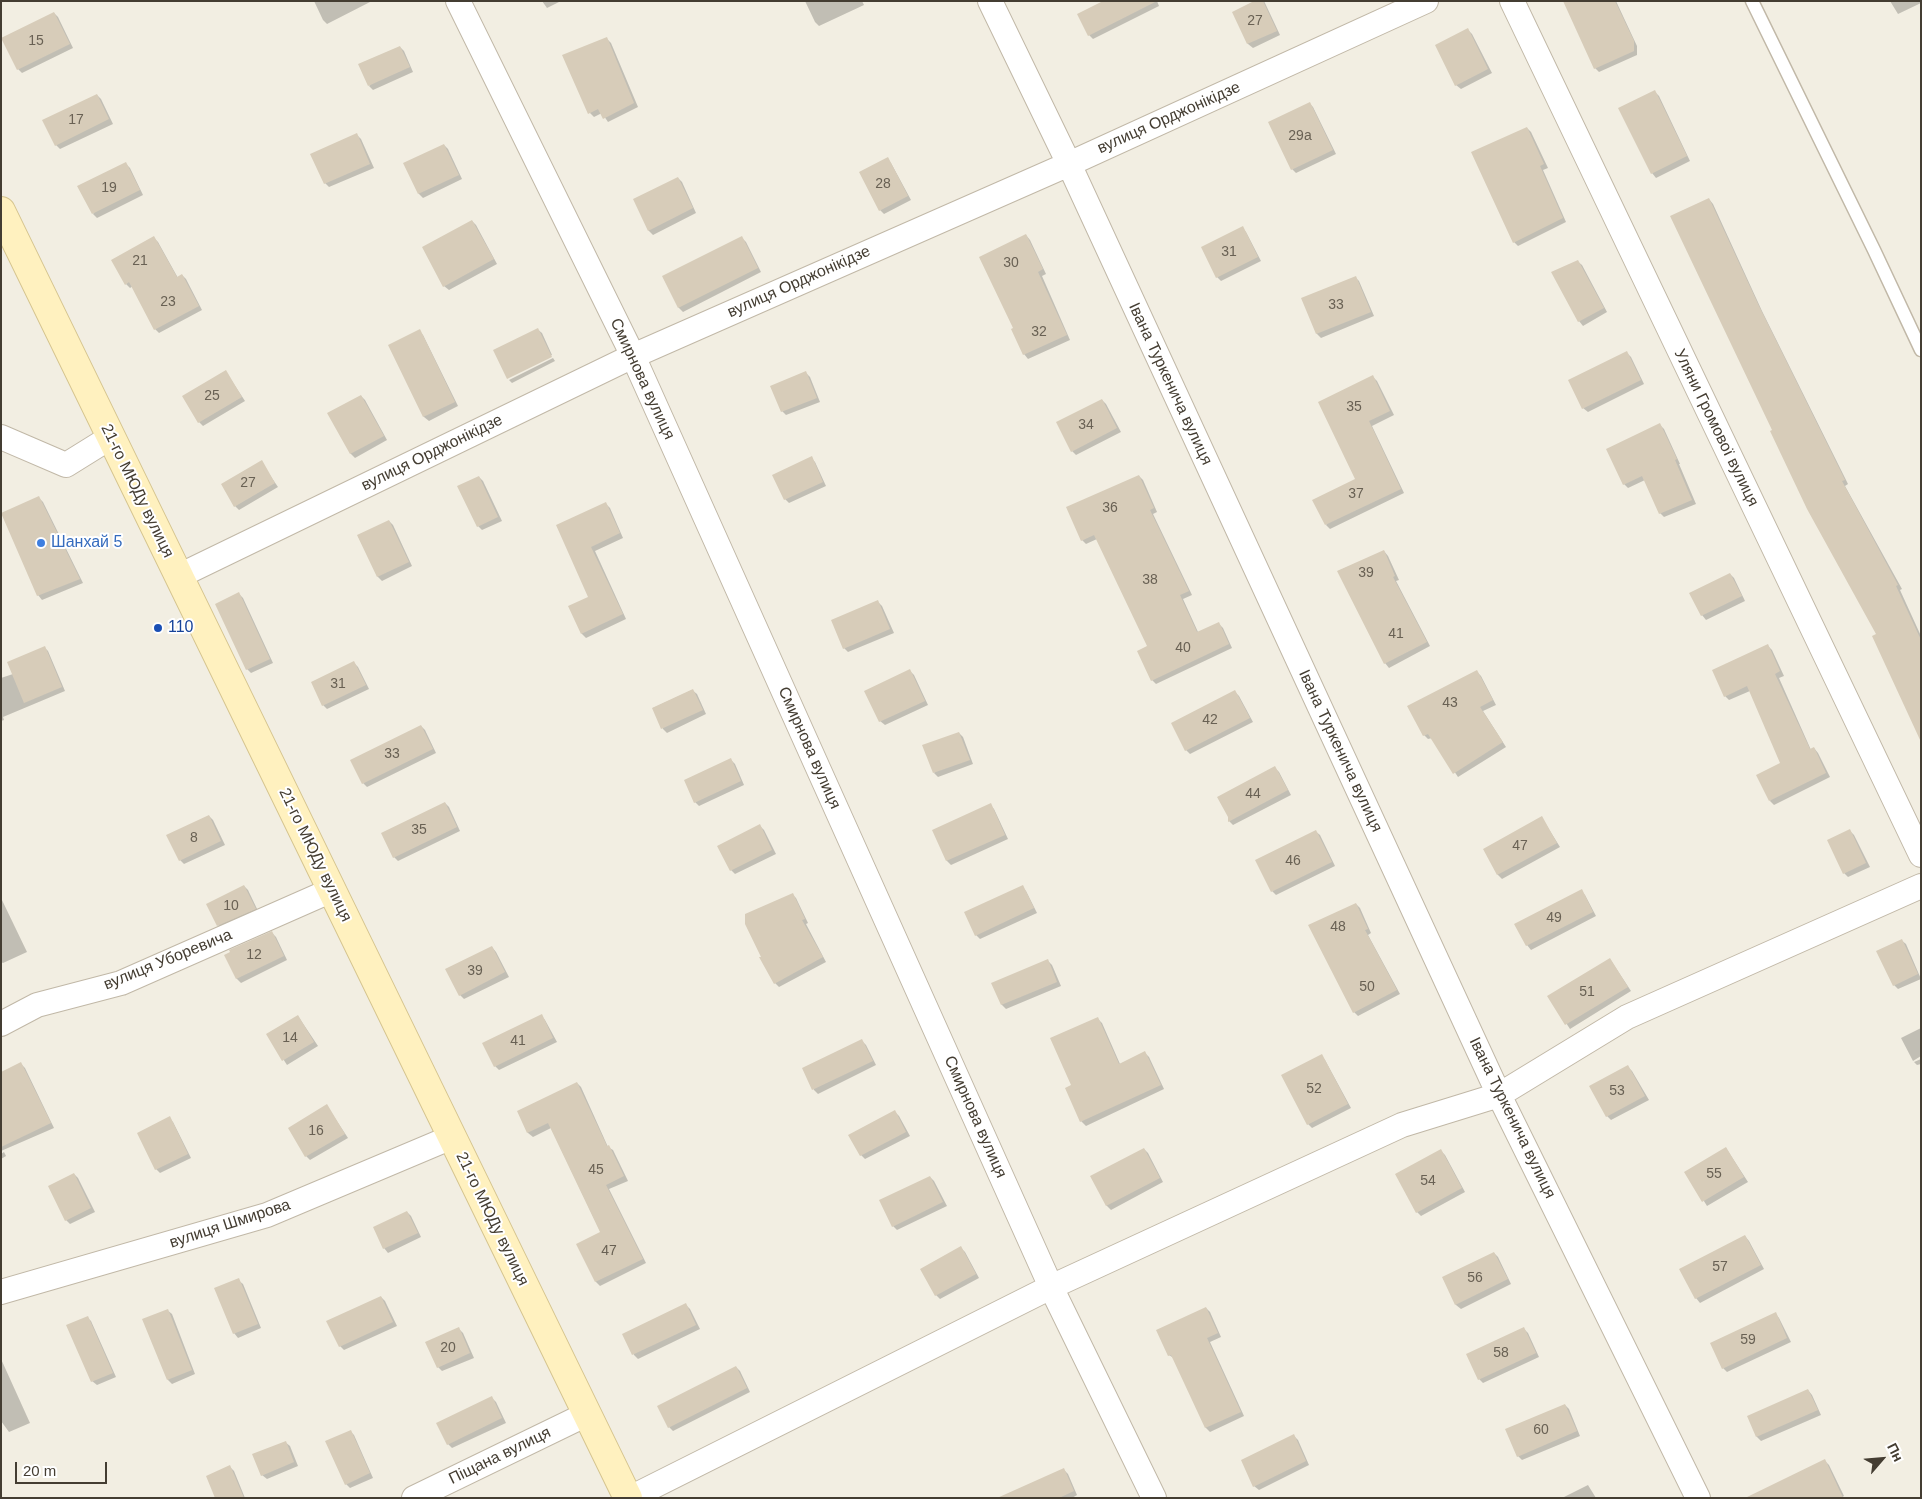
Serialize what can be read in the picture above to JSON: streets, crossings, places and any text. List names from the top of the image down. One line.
{"streets":{"street":["вулиця Орджонікідзе","Смирнова вулиця","Івана Туркенича вулиця","Уляни Громової вулиця","21-го МЮДу вулиця","вулиця Уборевича","вулиця Шмирова","Піщана вулиця"]},"crossings":[["вулиця Орджонікідзе","Смирнова вулиця"],["вулиця Орджонікідзе","Івана Туркенича вулиця"],["вулиця Орджонікідзе","21-го МЮДу вулиця"],["21-го МЮДу вулиця","вулиця Уборевича"],["21-го МЮДу вулиця","вулиця Шмирова"],["21-го МЮДу вулиця","Піщана вулиця"]],"places":["Шанхай 5","110"],"house_numbers":["27","15","17","29а","28","19","31","21","30","23","33","32","25","35","34","27","37","36","39","38","41","40","31","43","42","33","44","35","8","47","46","10","49","48","12","39","50","51","14","41","52","53","16","45","55","54","47","57","56","59","20","58","60"],"scale_bar":"20 m","north":"top right"}
